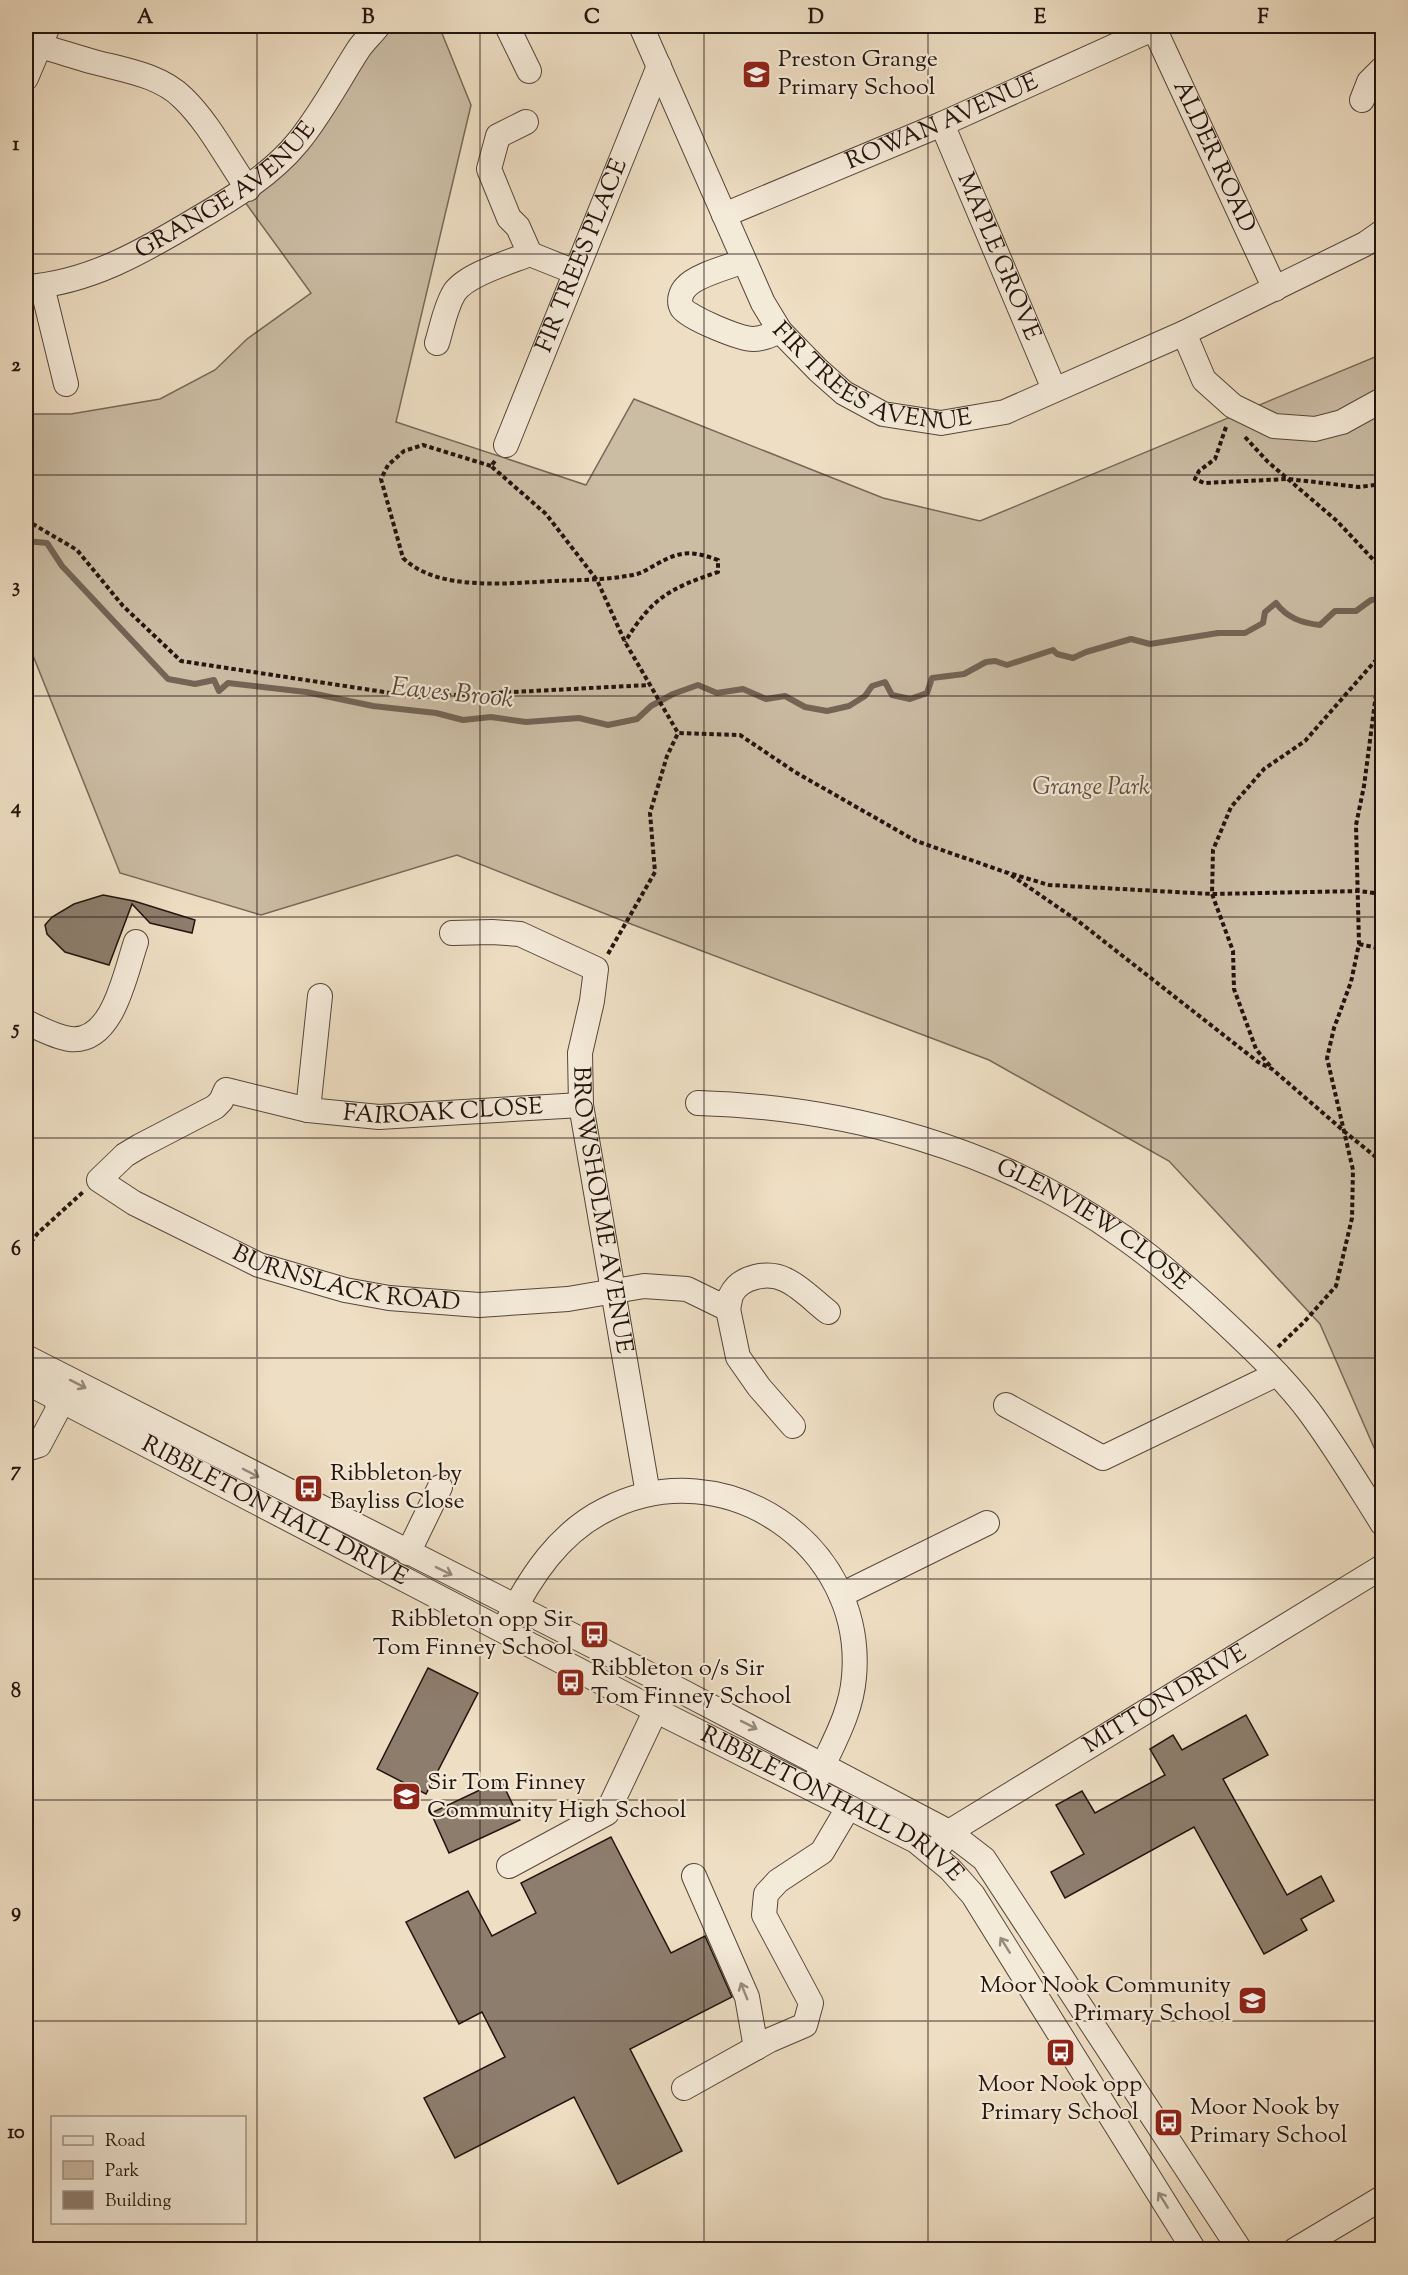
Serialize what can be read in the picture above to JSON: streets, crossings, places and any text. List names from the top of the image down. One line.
{"streets":{"street":["ROWAN AVENUE","ALDER ROAD","GRANGE AVENUE","FIR TREES PLACE","MAPLE GROVE","FIR TREES AVENUE","FAIROAK CLOSE","BROWSHOLME AVENUE","GLENVIEW CLOSE","BURNSLACK ROAD","RIBBLETON HALL DRIVE","MITTON DRIVE"]},"crossings":[["ROWAN AVENUE","ALDER ROAD"],["ROWAN AVENUE","MAPLE GROVE"],["ROWAN AVENUE","FIR TREES AVENUE"],["ALDER ROAD","FIR TREES AVENUE"],["FIR TREES PLACE","FIR TREES AVENUE"],["MAPLE GROVE","FIR TREES AVENUE"],["FAIROAK CLOSE","BROWSHOLME AVENUE"],["FAIROAK CLOSE","BURNSLACK ROAD"],["BROWSHOLME AVENUE","BURNSLACK ROAD"],["RIBBLETON HALL DRIVE","MITTON DRIVE"]],"water":["Eaves Brook"],"parks":["Grange Park"],"places":{"school or university":["Preston Grange Primary School","Sir Tom Finney Community High School","Moor Nook Community Primary School"],"bus stop":["Ribbleton by Bayliss Close","Ribbleton opp Sir Tom Finney School","Ribbleton o/s Sir Tom Finney School","Moor Nook opp Primary School","Moor Nook by Primary School"]},"legend":["Road","Park","Building"],"grid":{"columns":["A","B","C","D","E","F"],"rows":["1","2","3","4","5","6","7","8","9","10"]}}
